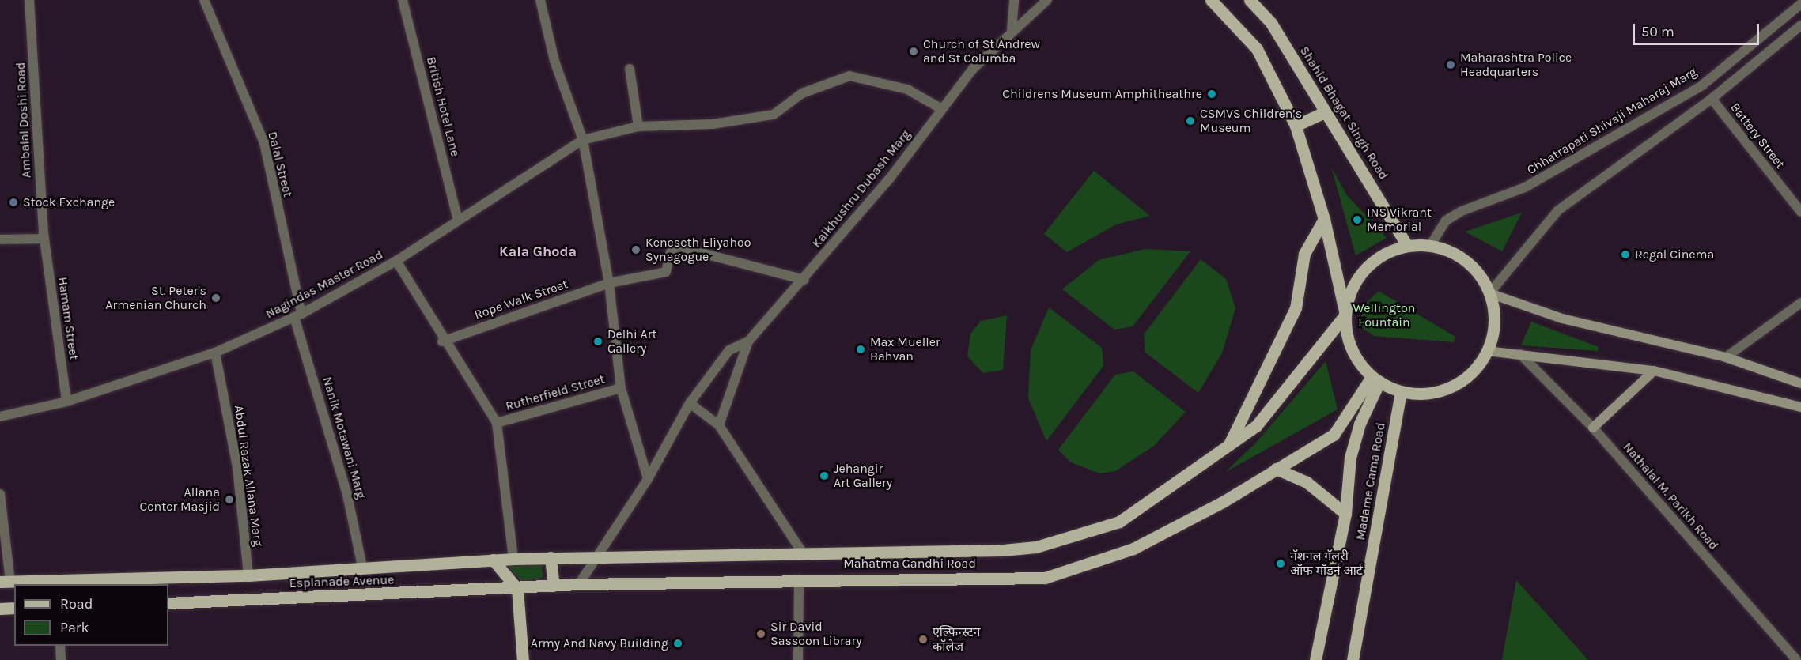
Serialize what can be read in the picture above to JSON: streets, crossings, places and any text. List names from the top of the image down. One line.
{"streets":{"main road":["Shahid Bhagat Singh Road","Madame Cama Road","Mahatma Gandhi Road","Esplanade Avenue"],"street":["British Hotel Lane","Ambalal Doshi Road","Chhatrapati Shivaji Maharaj Marg","Battery Street","Dalal Street","Kaikhushru Dubash Marg","Nagindas Master Road","Rope Walk Street","Hamam Street","Rutherfield Street","Nanik Motawani Marg","Abdul Razak Allana Marg","Nathalal M. Parikh Road"]},"crossings":[["British Hotel Lane","Nagindas Master Road"],["Shahid Bhagat Singh Road","Chhatrapati Shivaji Maharaj Marg"],["Shahid Bhagat Singh Road","Madame Cama Road"],["Ambalal Doshi Road","Hamam Street"],["Chhatrapati Shivaji Maharaj Marg","Madame Cama Road"],["Dalal Street","Nagindas Master Road"],["Dalal Street","Nanik Motawani Marg"],["Kaikhushru Dubash Marg","Nagindas Master Road"],["Kaikhushru Dubash Marg","Rope Walk Street"],["Kaikhushru Dubash Marg","Mahatma Gandhi Road"],["Nagindas Master Road","Hamam Street"],["Nagindas Master Road","Nanik Motawani Marg"],["Nagindas Master Road","Abdul Razak Allana Marg"],["Mahatma Gandhi Road","Esplanade Avenue"]],"districts":["Kala Ghoda"],"parks":["Wellington Fountain"],"places":["Church of St Andrew and St Columba","Maharashtra Police Headquarters","Childrens Museum Amphitheathre","CSMVS Children’s Museum","Stock Exchange","INS Vikrant Memorial","Keneseth Eliyahoo Synagogue","Regal Cinema","St. Peter's Armenian Church","Delhi Art Gallery","Max Mueller Bahvan","Jehangir Art Gallery","Allana Center Masjid","नॅशनल गॅलरी ऑफ मॉडर्न आर्ट","Sir David Sassoon Library","एल्फिन्स्टन कॉलेज","Army And Navy Building"],"legend":["Road","Park"],"scale_bar":"50 m"}
